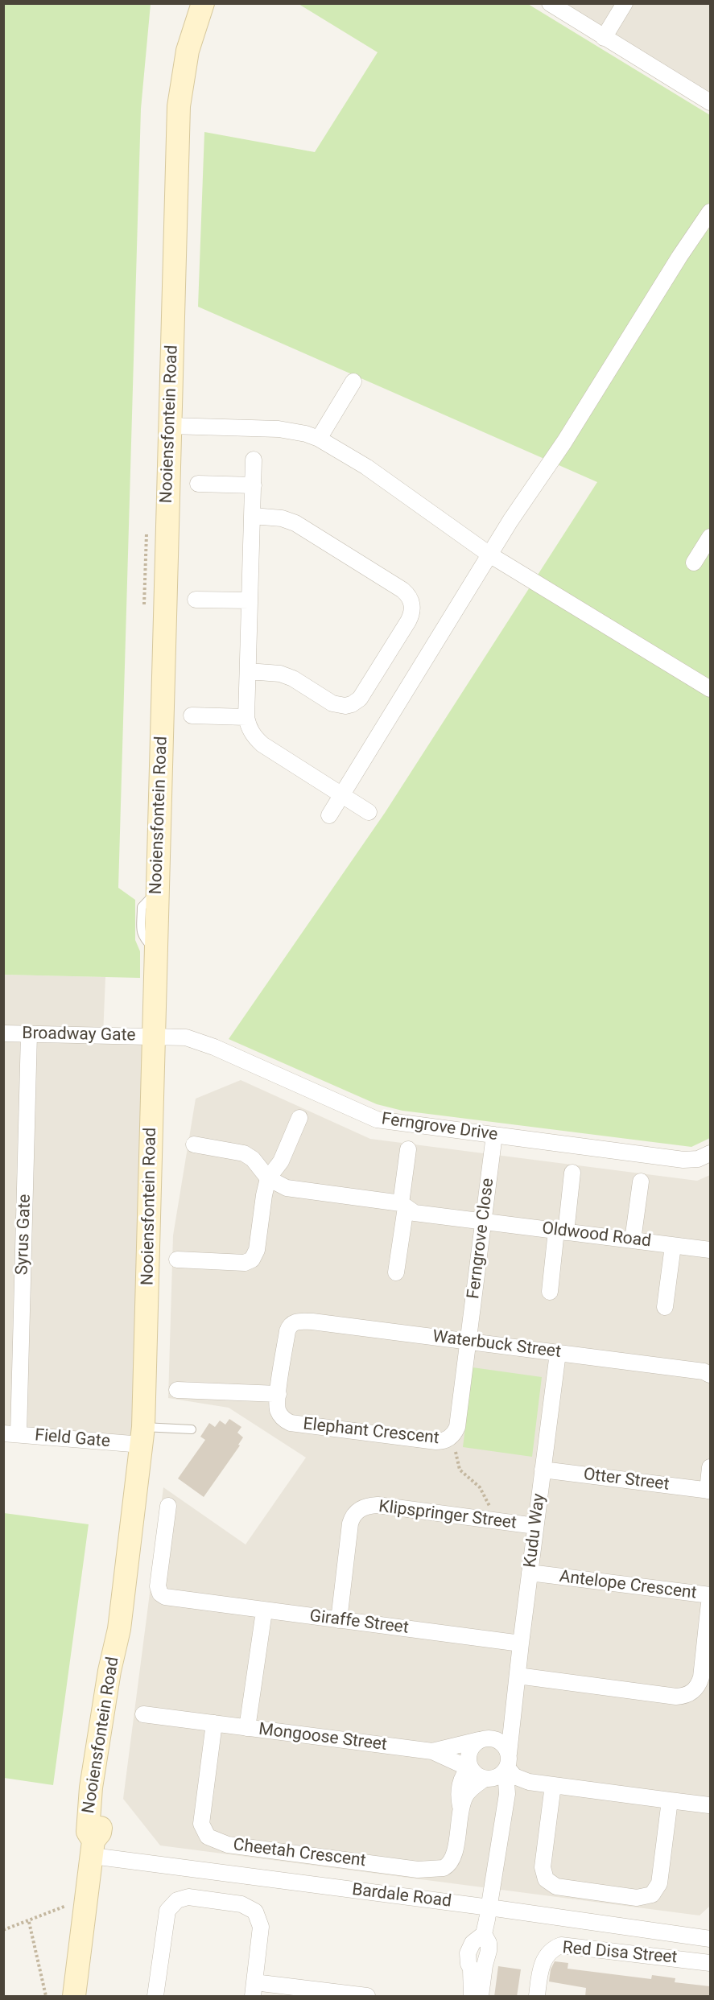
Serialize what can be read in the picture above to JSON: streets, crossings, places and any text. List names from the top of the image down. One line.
{"streets":{"street":["Nooiensfontein Road","Broadway Gate","Ferngrove Drive","Syrus Gate","Oldwood Road","Ferngrove Close","Waterbuck Street","Elephant Crescent","Field Gate","Otter Street","Klipspringer Street","Kudu Way","Antelope Crescent","Giraffe Street","Mongoose Street","Cheetah Crescent","Bardale Road","Red Disa Street"]},"crossings":[["Nooiensfontein Road","Broadway Gate"],["Nooiensfontein Road","Ferngrove Drive"],["Nooiensfontein Road","Field Gate"],["Nooiensfontein Road","Bardale Road"],["Broadway Gate","Ferngrove Drive"],["Broadway Gate","Syrus Gate"],["Ferngrove Drive","Ferngrove Close"],["Syrus Gate","Field Gate"],["Oldwood Road","Ferngrove Close"],["Ferngrove Close","Waterbuck Street"],["Ferngrove Close","Elephant Crescent"],["Waterbuck Street","Elephant Crescent"],["Waterbuck Street","Kudu Way"],["Otter Street","Kudu Way"],["Klipspringer Street","Kudu Way"],["Klipspringer Street","Giraffe Street"],["Kudu Way","Antelope Crescent"],["Kudu Way","Giraffe Street"],["Kudu Way","Mongoose Street"],["Kudu Way","Cheetah Crescent"],["Kudu Way","Bardale Road"],["Mongoose Street","Cheetah Crescent"]]}
